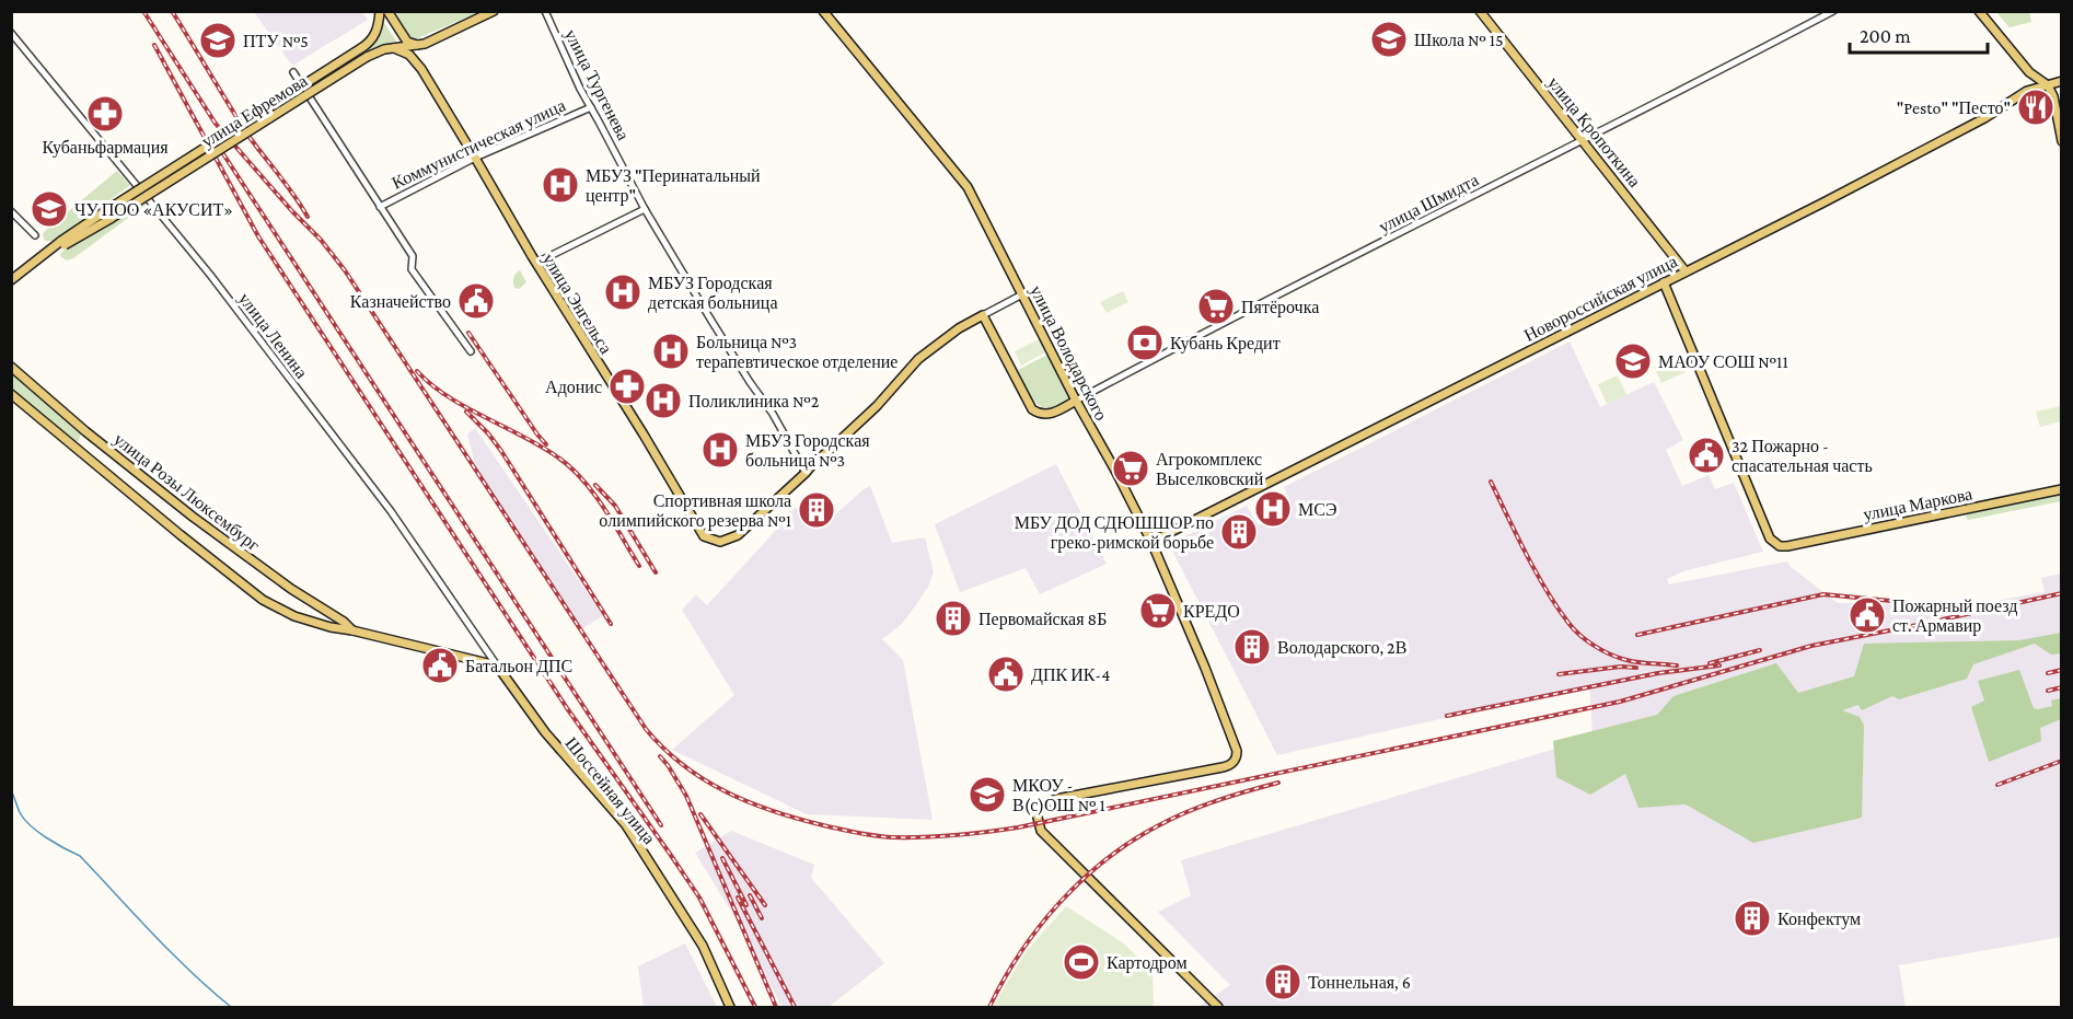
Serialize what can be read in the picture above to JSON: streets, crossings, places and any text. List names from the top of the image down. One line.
{"streets":{"main road":["улица Ефремова","улица Кропоткина","улица Шмидта","Новороссийская улица","улица Энгельса","улица Володарского","улица Розы Люксембург","улица Маркова","Шоссейная улица"],"street":["улица Тургенева","Коммунистическая улица","улица Ленина"]},"crossings":[["улица Тургенева","Коммунистическая улица"],["улица Тургенева","улица Энгельса"],["улица Кропоткина","улица Шмидта"],["улица Кропоткина","Новороссийская улица"],["Коммунистическая улица","улица Энгельса"],["улица Шмидта","улица Володарского"],["Новороссийская улица","улица Володарского"],["Новороссийская улица","улица Маркова"],["улица Ленина","улица Розы Люксембург"],["улица Ленина","Шоссейная улица"],["улица Розы Люксембург","Шоссейная улица"]],"places":{"school or university":["Школа № 15","ПТУ №5","ЧУ ПОО «АКУСИТ»","МАОУ СОШ №11","МКОУ - В(с)ОШ № 1"],"restaurant":["\"Pesto\" \"Песто\""],"pharmacy":["Кубаньфармация","Адонис"],"hospital":["МБУЗ \"Перинатальный центр\"","МБУЗ Городская детская больница","Больница №3 терапевтическое отделение","Поликлиника №2","МБУЗ Городская больница №3","МСЭ"],"public building":["Казначейство","32 Пожарно - спасательная часть","Пожарный поезд ст. Армавир","Батальон ДПС","ДПК ИК-4"],"supermarket":["Пятёрочка","Агрокомплекс Выселковский","КРЕДО"],"bank":["Кубань Кредит"],"building":["Спортивная школа олимпийского резерва №1","МБУ ДОД СДЮШШОР по греко-римской борьбе","Первомайская 8Б","Володарского, 2В","Конфектум","Тоннельная, 6"],"sports":["Картодром"]},"scale_bar":"200 m"}
